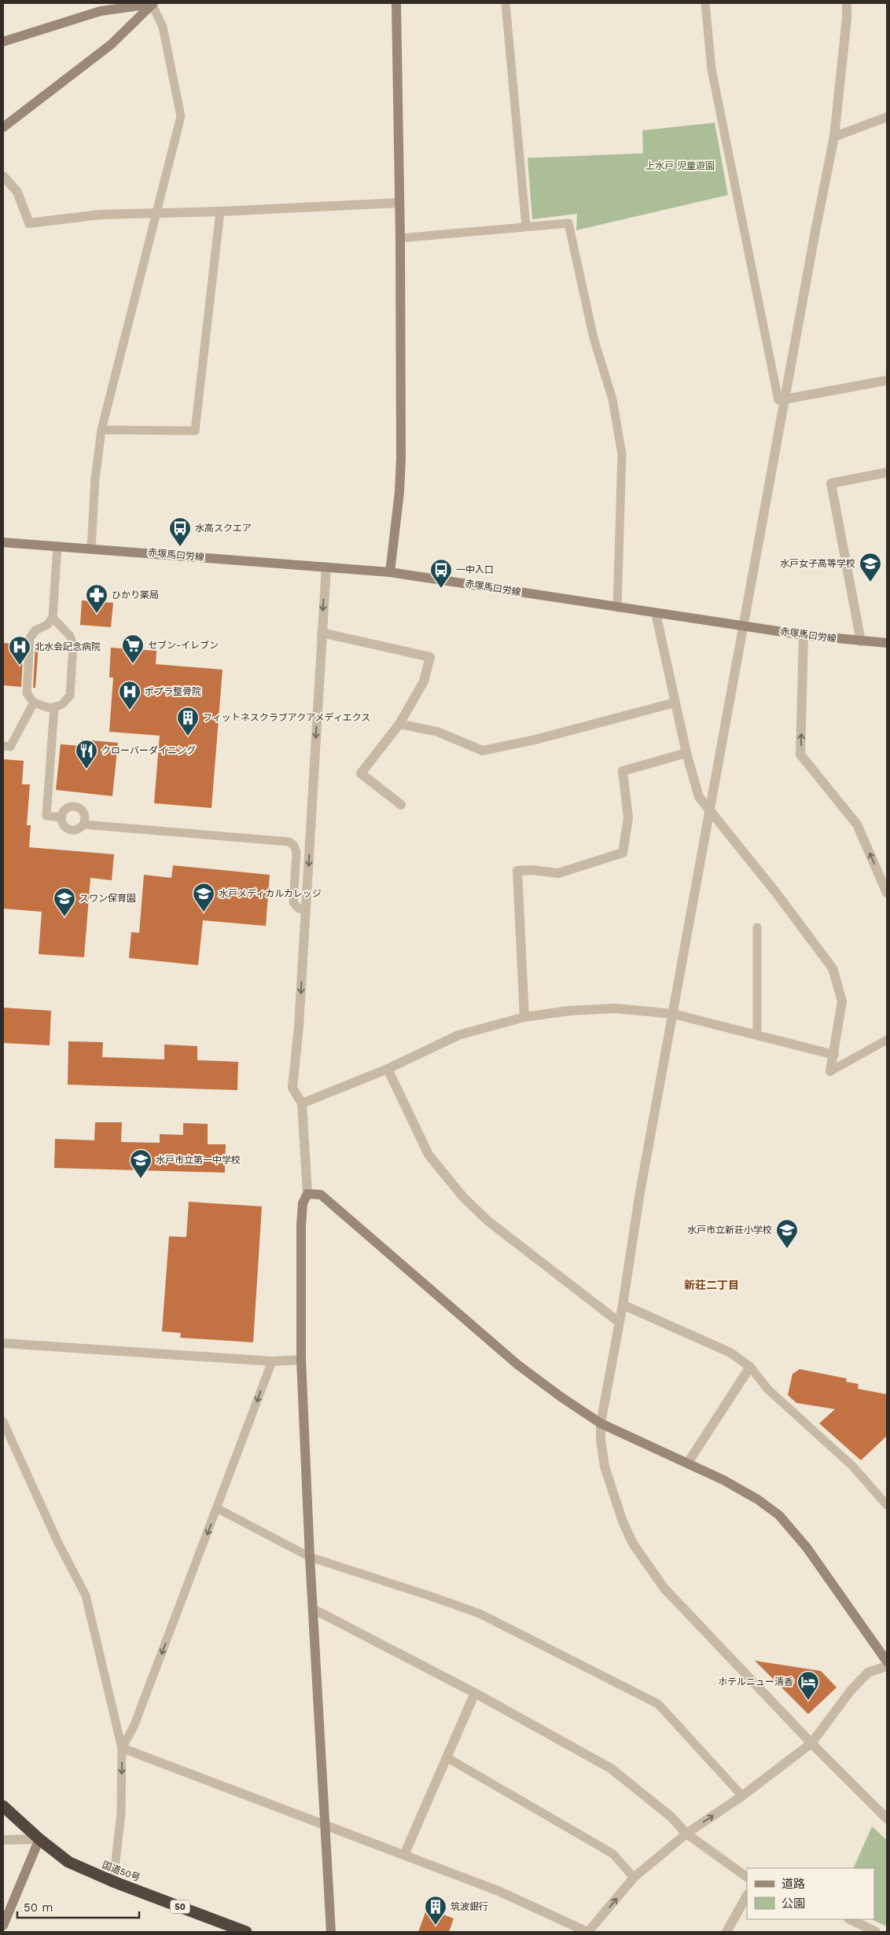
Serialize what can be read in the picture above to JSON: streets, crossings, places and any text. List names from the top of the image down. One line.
{"streets":{"highway":["国道50号","50"],"street":["赤塚馬口労線"]},"districts":["新荘二丁目"],"parks":["上水戸 児童遊園"],"places":{"bus stop":["水高スクエア","一中入口"],"school or university":["水戸女子高等学校","水戸メディカルカレッジ","スワン保育園","水戸市立第一中学校","水戸市立新荘小学校"],"pharmacy":["ひかり薬局"],"supermarket":["セブン-イレブン"],"hospital":["北水会記念病院","ポプラ整骨院"],"building":["フィットネスクラブアクアメディエクス","筑波銀行"],"restaurant":["クローバーダイニング"],"hotel":["ホテルニュー清香"]},"legend":["道路","公園"],"scale_bar":"50 m"}
